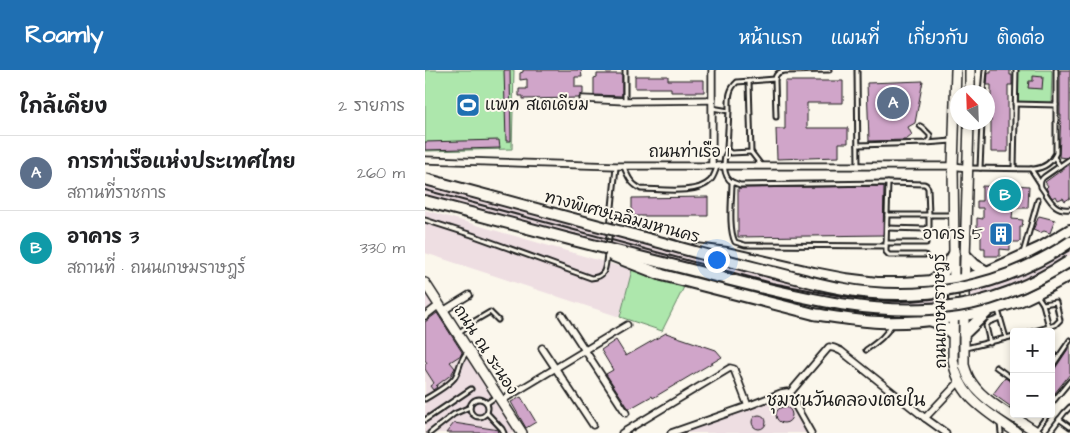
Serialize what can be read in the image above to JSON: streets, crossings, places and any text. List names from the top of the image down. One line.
{"streets":{"highway":["ทางพิเศษเฉลิมมหานคร"],"street":["ถนนท่าเรือ 1","ถนนเกษมราษฎร์","ถนน ณ ระนอง"]},"crossings":[["ถนนท่าเรือ 1","ถนนเกษมราษฎร์"]],"districts":["ชุมชนวันคลองเตยใน"],"places":{"sports":["แพท สเตเดียม"],"building":["อาคาร 5"]},"north":"top left","page":{"header":"Roamly","nav":["หน้าแรก","แผนที่","เกี่ยวกับ","ติดต่อ"],"heading":["ใกล้เคียง","2 รายการ"],"pins":["A","B"],"list":[{"mark":"A","name":"การท่าเรือแห่งประเทศไทย","note":"สถานที่ราชการ","value":"260 m"},{"mark":"B","name":"อาคาร 3","note":"สถานที่ · ถนนเกษมราษฎร์","value":"330 m"}],"map_buttons":["+","−"]}}
